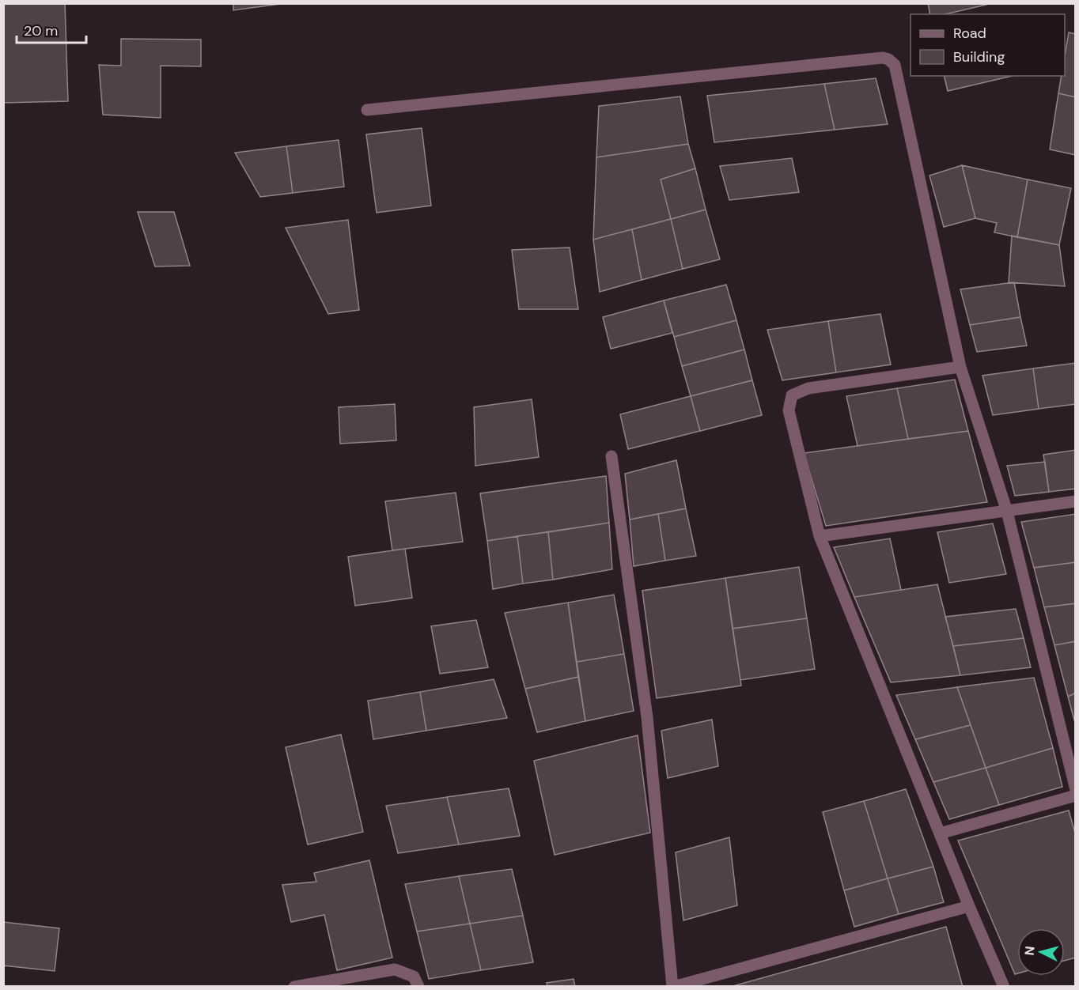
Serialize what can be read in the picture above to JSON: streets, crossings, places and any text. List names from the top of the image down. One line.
{"legend":["Road","Building"],"scale_bar":"20 m","north":"left"}
